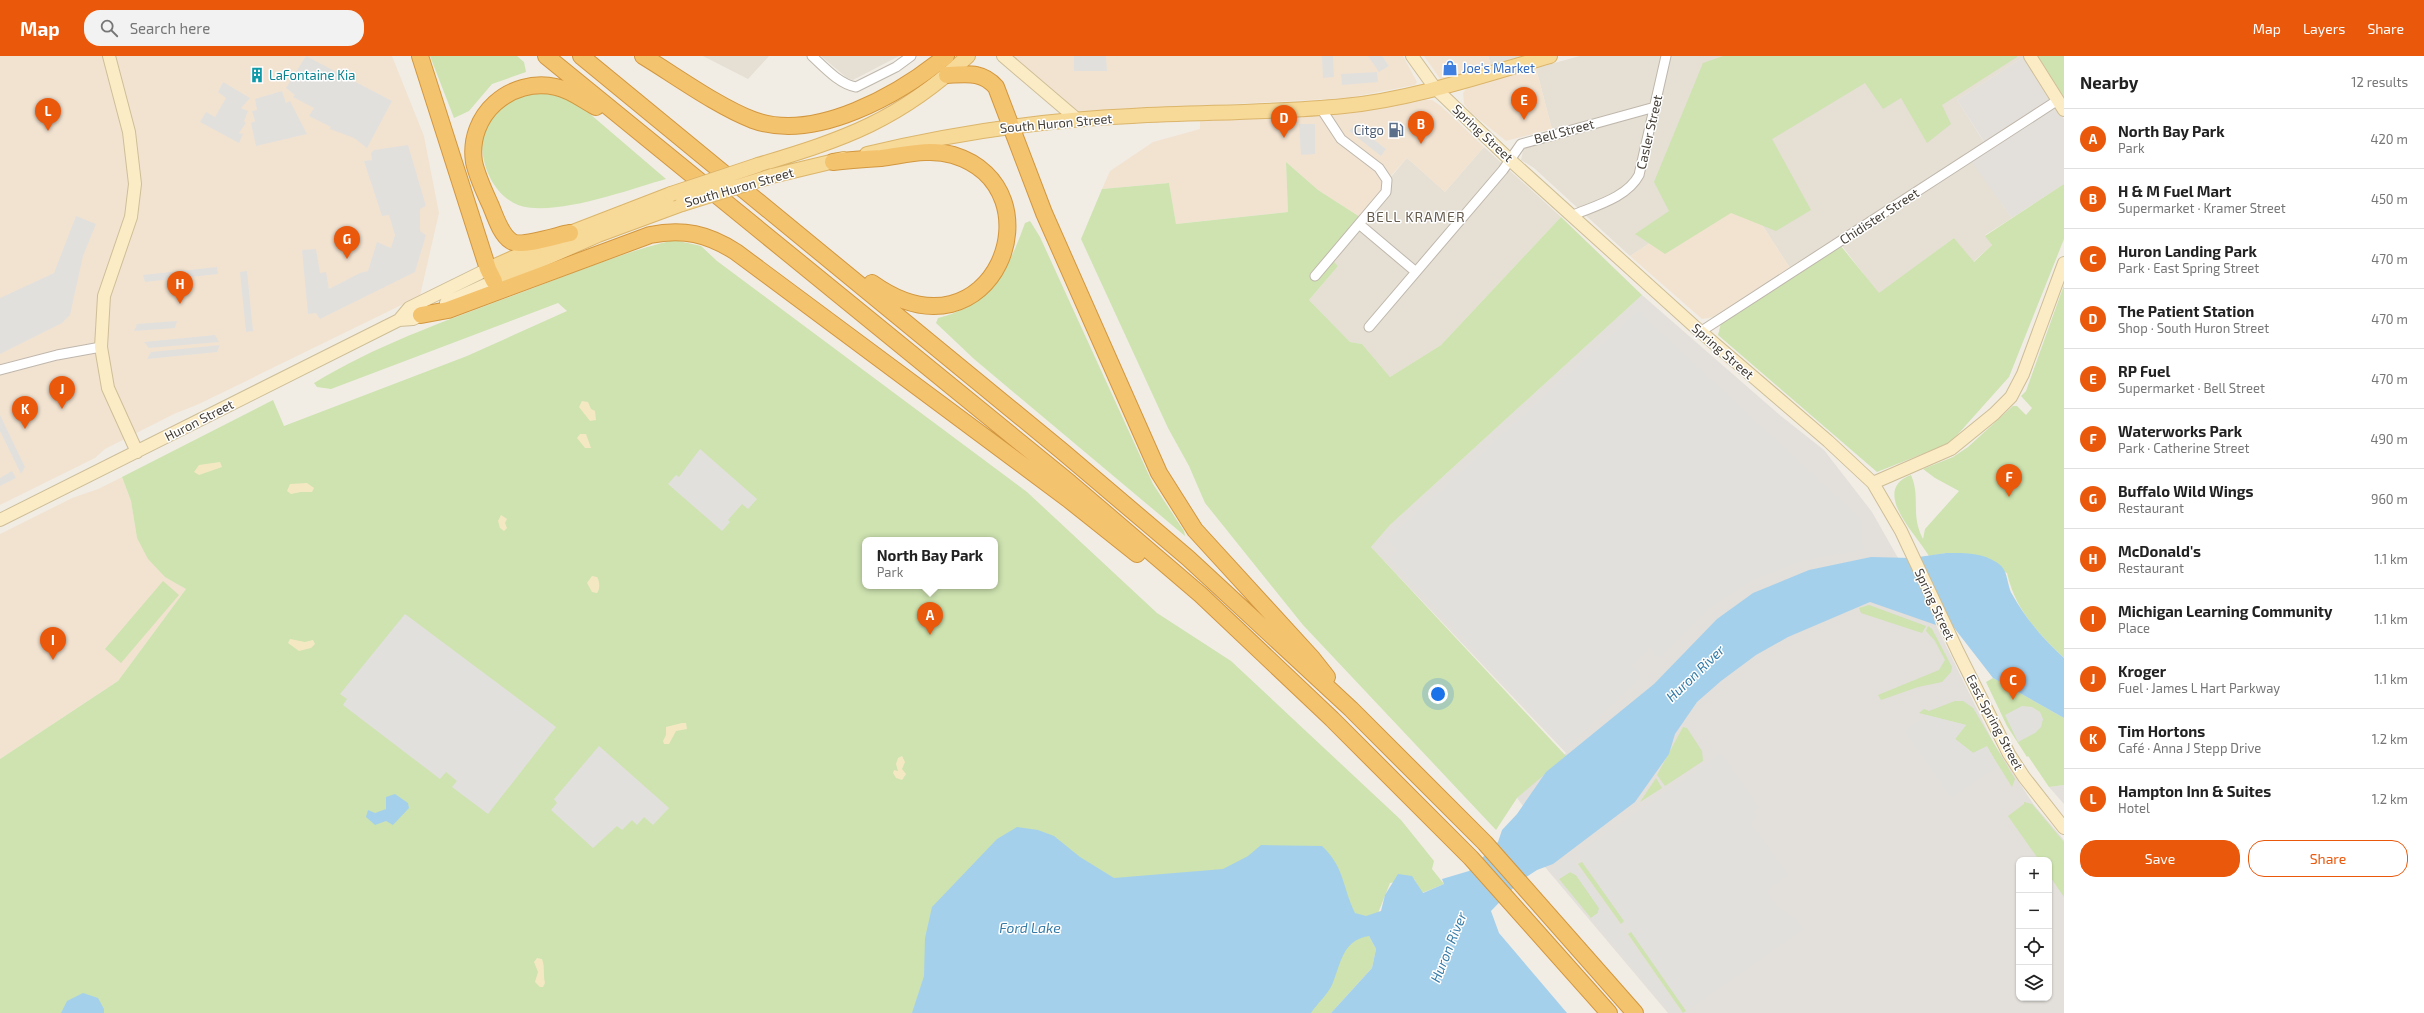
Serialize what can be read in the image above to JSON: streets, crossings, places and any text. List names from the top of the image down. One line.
{"streets":{"main road":["South Huron Street","Spring Street","Huron Street","East Spring Street"],"street":["Bell Street","Casler Street","Chidister Street"]},"crossings":[["South Huron Street","Spring Street"],["South Huron Street","Huron Street"],["Bell Street","Casler Street"],["Bell Street","Spring Street"],["Casler Street","Spring Street"],["Spring Street","Chidister Street"],["Spring Street","East Spring Street"]],"districts":["BELL KRAMER"],"water":["Huron River","Ford Lake"],"places":{"shop":["Joe's Market"],"building":["LaFontaine Kia"],"fuel station":["Citgo"]},"page":{"header":"Map","search":"Search here","nav":["Map","Layers","Share"],"heading":["Nearby","12 results"],"pins":["E","L","D","B","G","H","J","K","F","A","I","C"],"list":[{"mark":"A","name":"North Bay Park","note":"Park","value":"420 m"},{"mark":"B","name":"H & M Fuel Mart","note":"Supermarket · Kramer Street","value":"450 m"},{"mark":"C","name":"Huron Landing Park","note":"Park · East Spring Street","value":"470 m"},{"mark":"D","name":"The Patient Station","note":"Shop · South Huron Street","value":"470 m"},{"mark":"E","name":"RP Fuel","note":"Supermarket · Bell Street","value":"470 m"},{"mark":"F","name":"Waterworks Park","note":"Park · Catherine Street","value":"490 m"},{"mark":"G","name":"Buffalo Wild Wings","note":"Restaurant","value":"960 m"},{"mark":"H","name":"McDonald's","note":"Restaurant","value":"1.1 km"},{"mark":"I","name":"Michigan Learning Community","note":"Place","value":"1.1 km"},{"mark":"J","name":"Kroger","note":"Fuel · James L Hart Parkway","value":"1.1 km"},{"mark":"K","name":"Tim Hortons","note":"Café · Anna J Stepp Drive","value":"1.2 km"},{"mark":"L","name":"Hampton Inn & Suites","note":"Hotel","value":"1.2 km"}],"popup":["North Bay Park","Park"],"buttons":["Save","Share"],"map_buttons":["+","−"]}}
